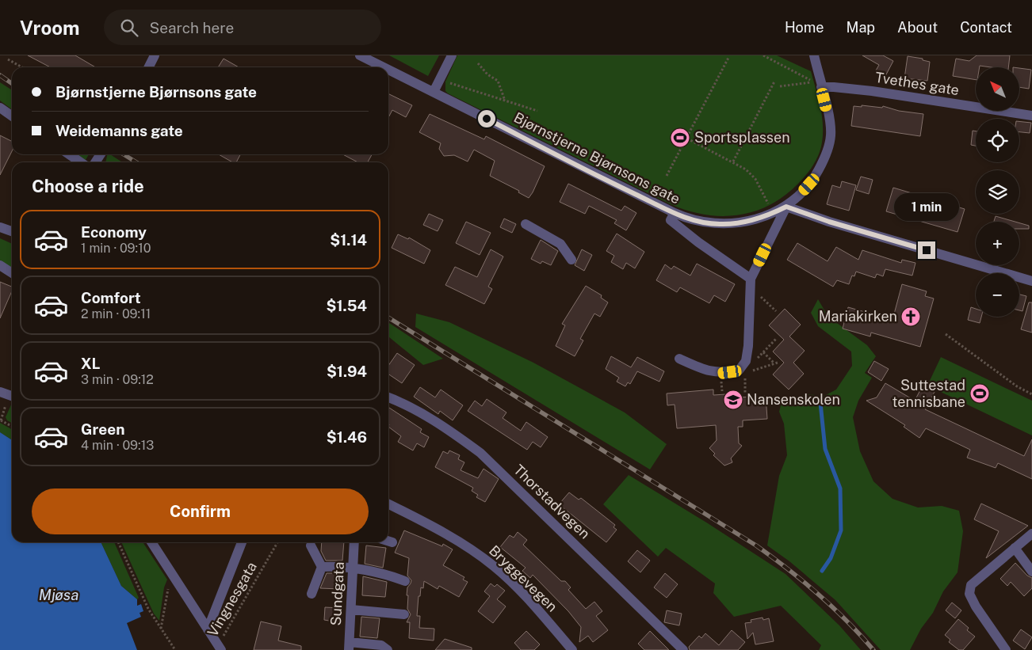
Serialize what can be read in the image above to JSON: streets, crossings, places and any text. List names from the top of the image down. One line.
{"streets":{"street":["Tvethes gate","Bjørnstjerne Bjørnsons gate","Thorstadvegen","Bryggevegen","Sundgata"],"path":["Vingnesgata"]},"water":["Mjøsa"],"places":{"sports":["Sportsplassen","Suttestad tennisbane"],"church":["Mariakirken"],"school or university":["Nansenskolen"]},"north":"top left","page":{"header":"Vroom","search":"Search here","nav":["Home","Map","About","Contact"],"map_buttons":["+","−"],"banner":["Bjørnstjerne Bjørnsons gate","Weidemanns gate"],"heading":"Choose a ride","bubble":"1 min","list":[{"name":"Economy","note":"1 min · 09:10","value":"$1.14"},{"name":"Comfort","note":"2 min · 09:11","value":"$1.54"},{"name":"XL","note":"3 min · 09:12","value":"$1.94"},{"name":"Green","note":"4 min · 09:13","value":"$1.46"}],"buttons":"Confirm"}}
